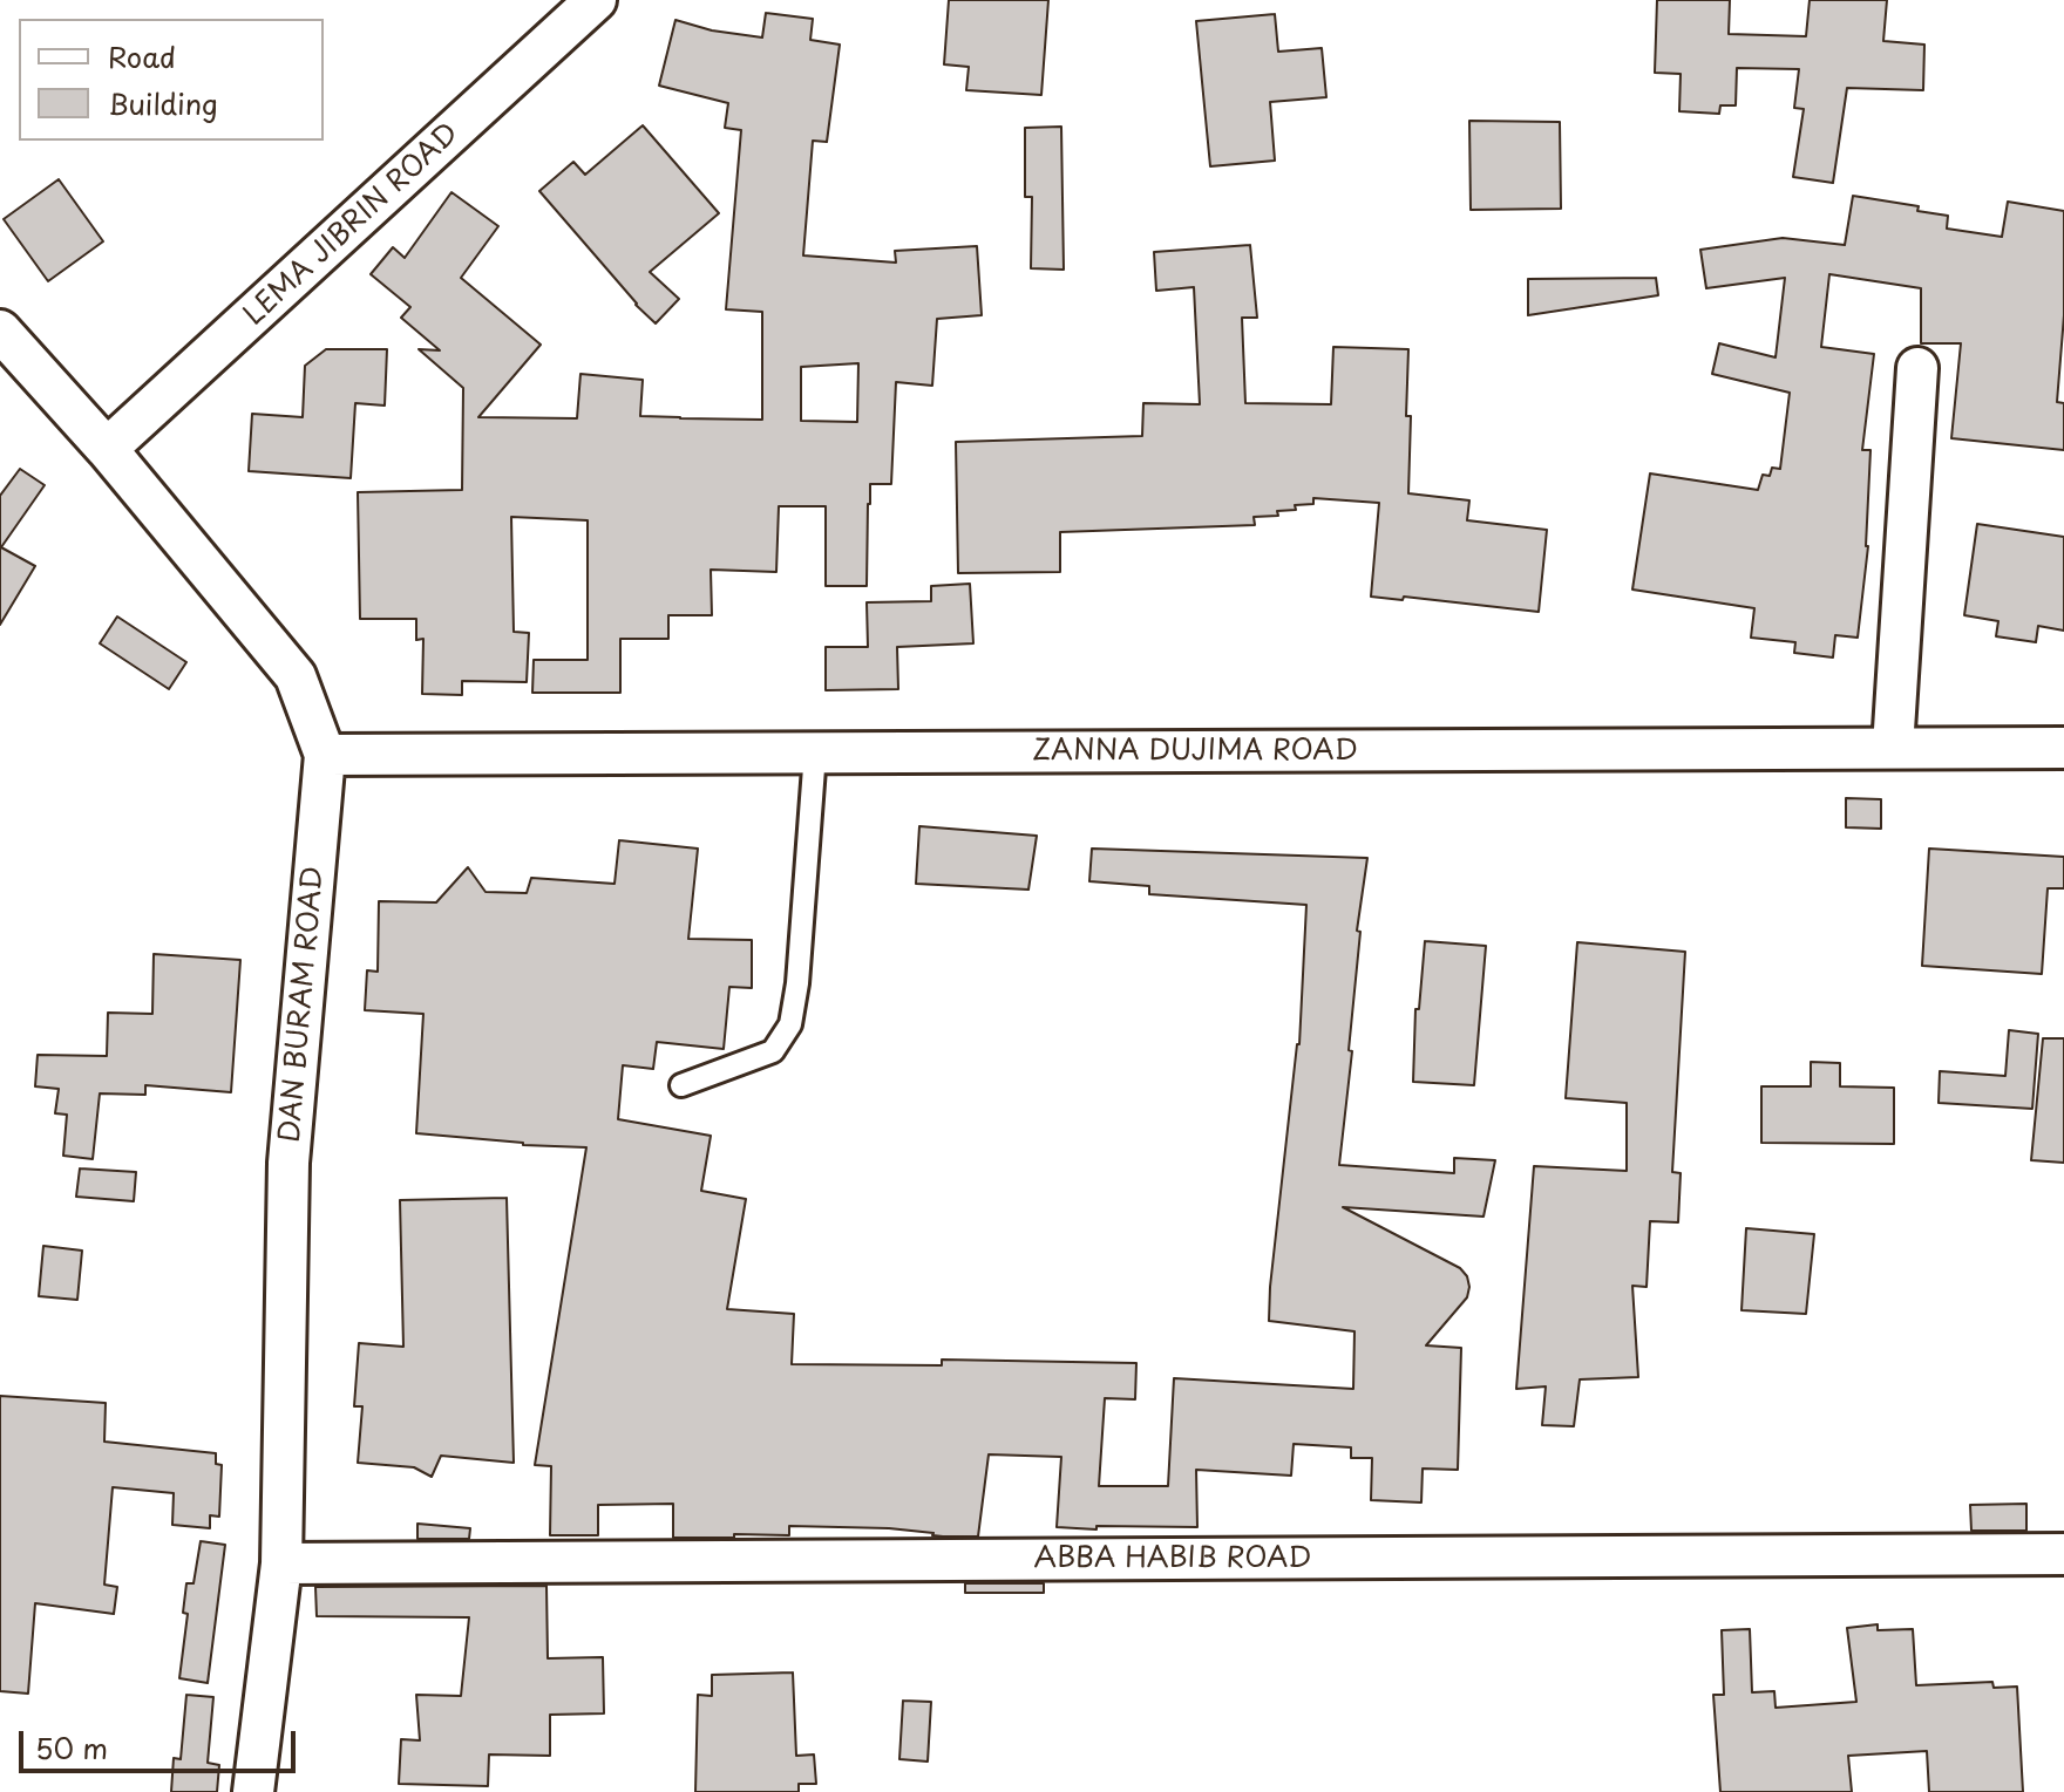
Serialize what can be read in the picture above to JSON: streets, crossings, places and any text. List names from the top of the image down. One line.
{"streets":{"street":["LEMA JIBRIN ROAD","ZANNA DUJIMA ROAD","DAN BURAM ROAD","ABBA HABIB ROAD"]},"crossings":[["LEMA JIBRIN ROAD","DAN BURAM ROAD"],["ZANNA DUJIMA ROAD","DAN BURAM ROAD"],["DAN BURAM ROAD","ABBA HABIB ROAD"]],"legend":["Road","Building"],"scale_bar":"50 m"}
